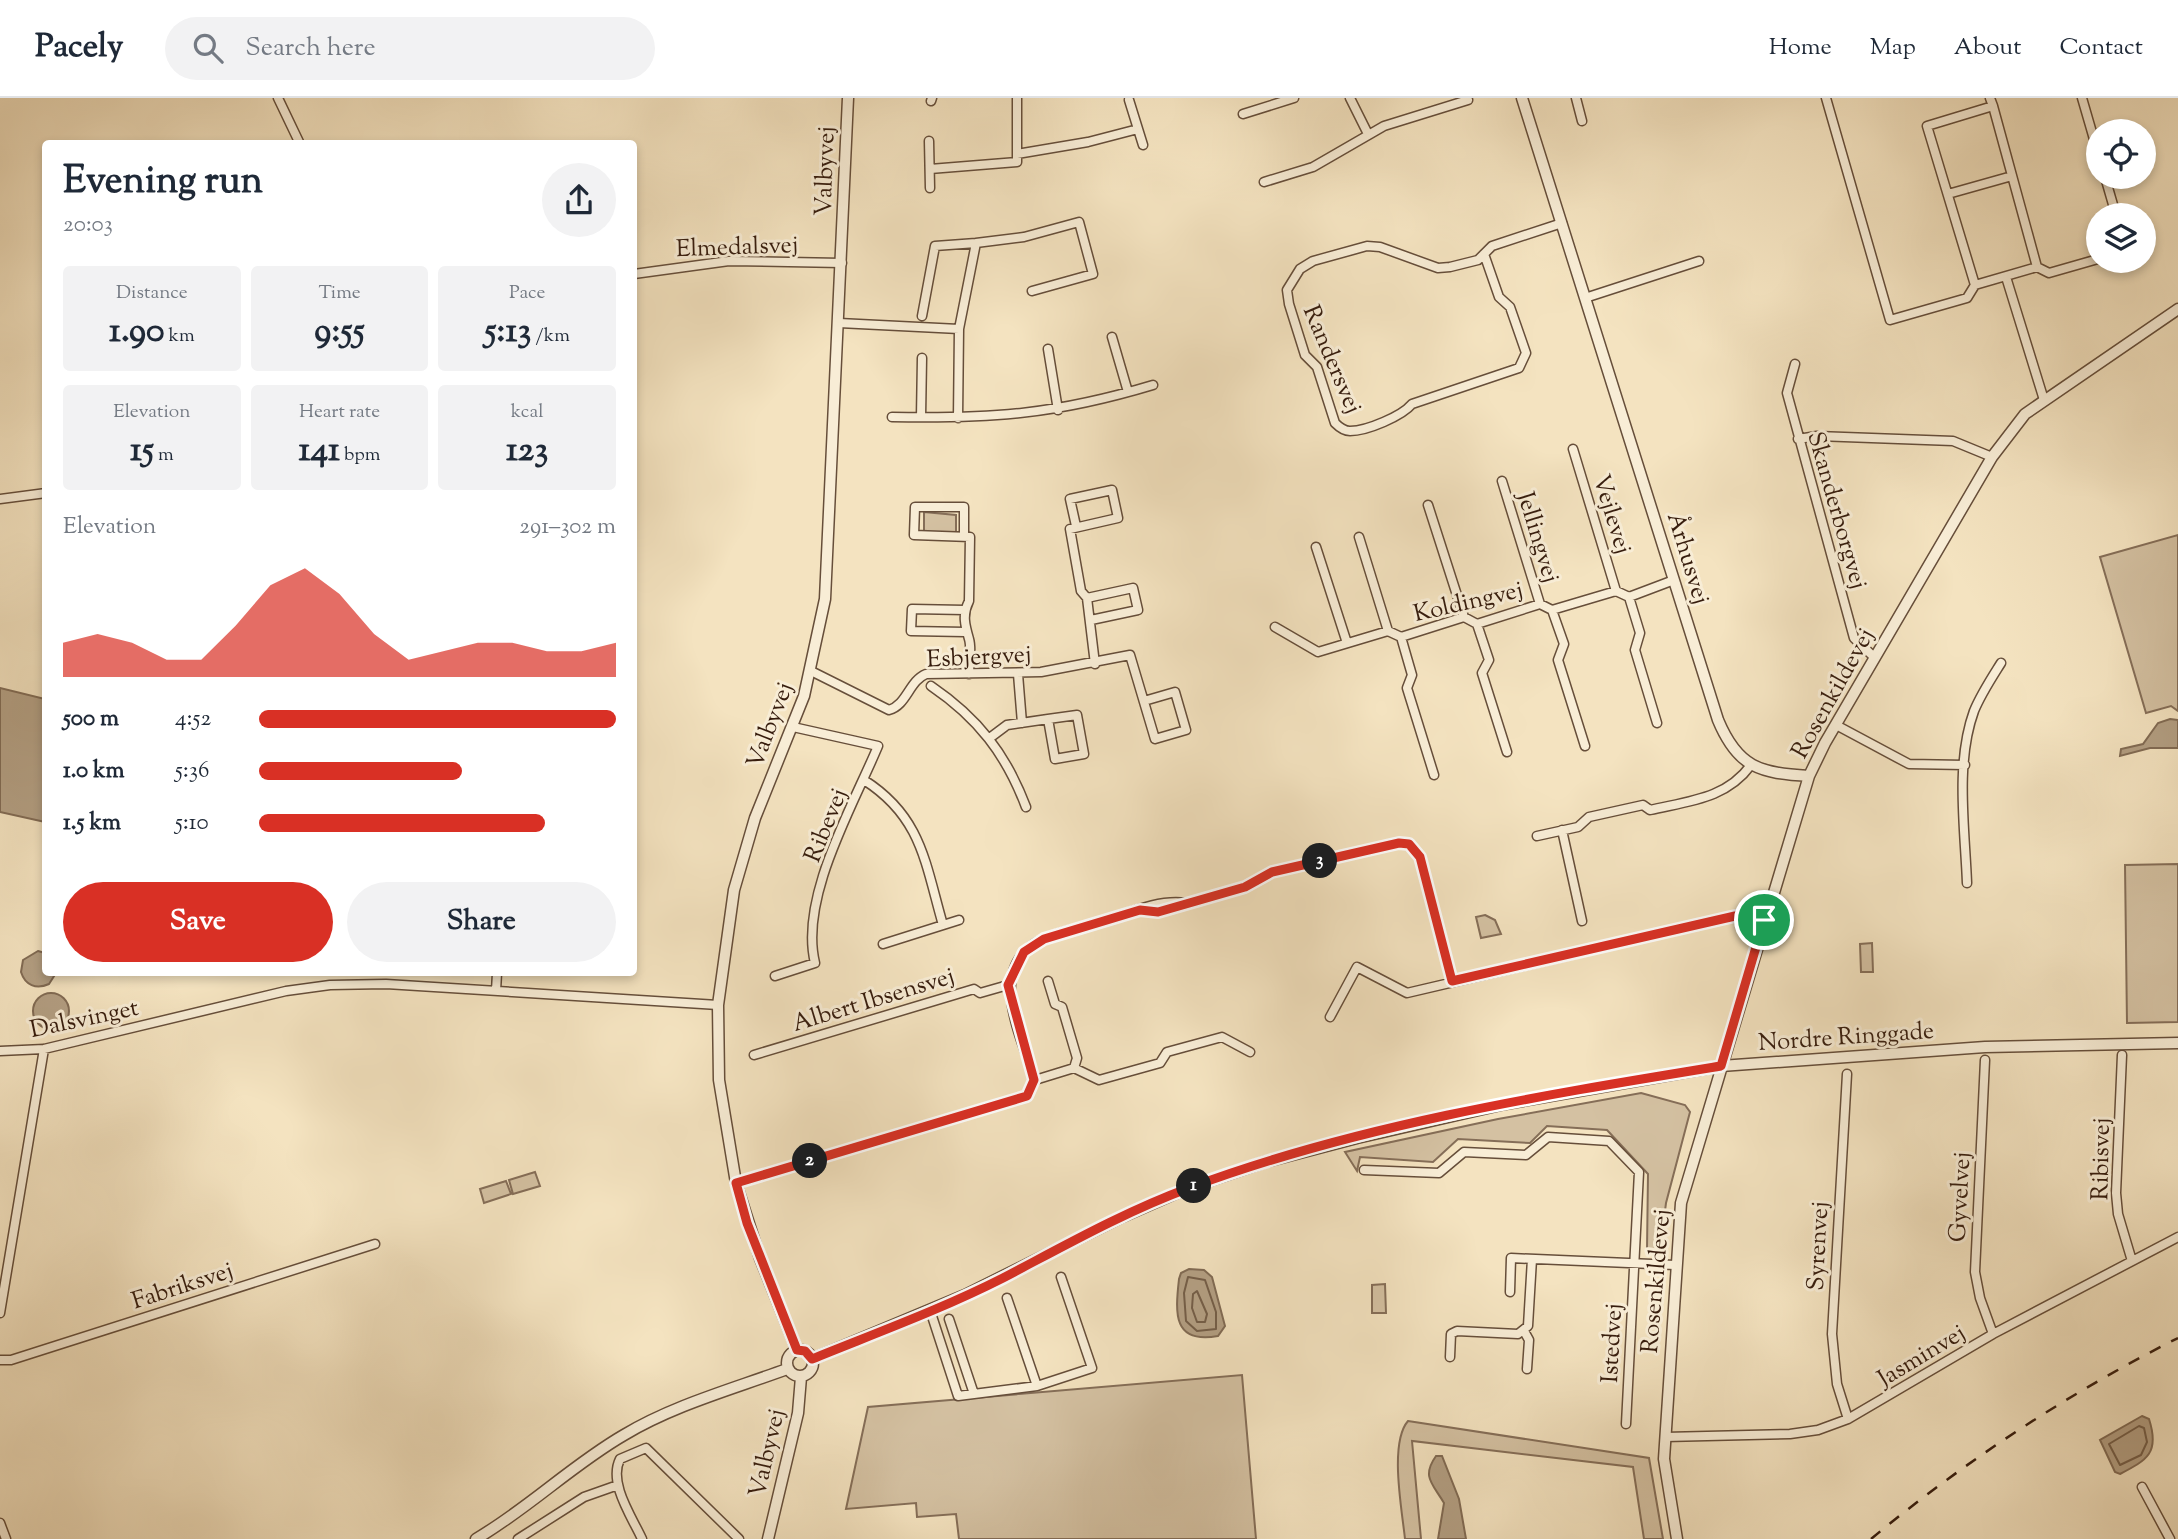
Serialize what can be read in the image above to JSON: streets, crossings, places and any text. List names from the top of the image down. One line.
{"streets":{"street":["Valbyvej","Elmedalsvej","Randersvej","Skanderborgvej","Vejlevej","Jellingvej","Århusvej","Koldingvej","Esbjergvej","Rosenkildevej","Ribevej","Albert Ibsensvej","Dalsvinget","Nordre Ringgade","Ribisvej","Gyvelvej","Syrenvej","Fabriksvej","Istedvej","Jasminvej"]},"crossings":[["Valbyvej","Elmedalsvej"],["Valbyvej","Esbjergvej"],["Valbyvej","Ribevej"],["Valbyvej","Dalsvinget"],["Valbyvej","Nordre Ringgade"],["Randersvej","Århusvej"],["Skanderborgvej","Rosenkildevej"],["Vejlevej","Koldingvej"],["Jellingvej","Koldingvej"],["Rosenkildevej","Nordre Ringgade"],["Rosenkildevej","Jasminvej"],["Ribisvej","Jasminvej"],["Gyvelvej","Jasminvej"],["Syrenvej","Jasminvej"]],"page":{"header":"Pacely","search":"Search here","nav":["Home","Map","About","Contact"],"heading":["Evening run","20:03"],"stats":[["Distance","1.90 km"],["Time","9:55"],["Pace","5:13 /km"],["Elevation","15 m"],["Heart rate","141 bpm"],["kcal","123"]],"chart":["Elevation","291–302 m"],"list":[{"name":"500 m","note":"4:52"},{"name":"1.0 km","note":"5:36"},{"name":"1.5 km","note":"5:10"}],"pins":["3","2","1"],"buttons":["Save","Share"]}}
